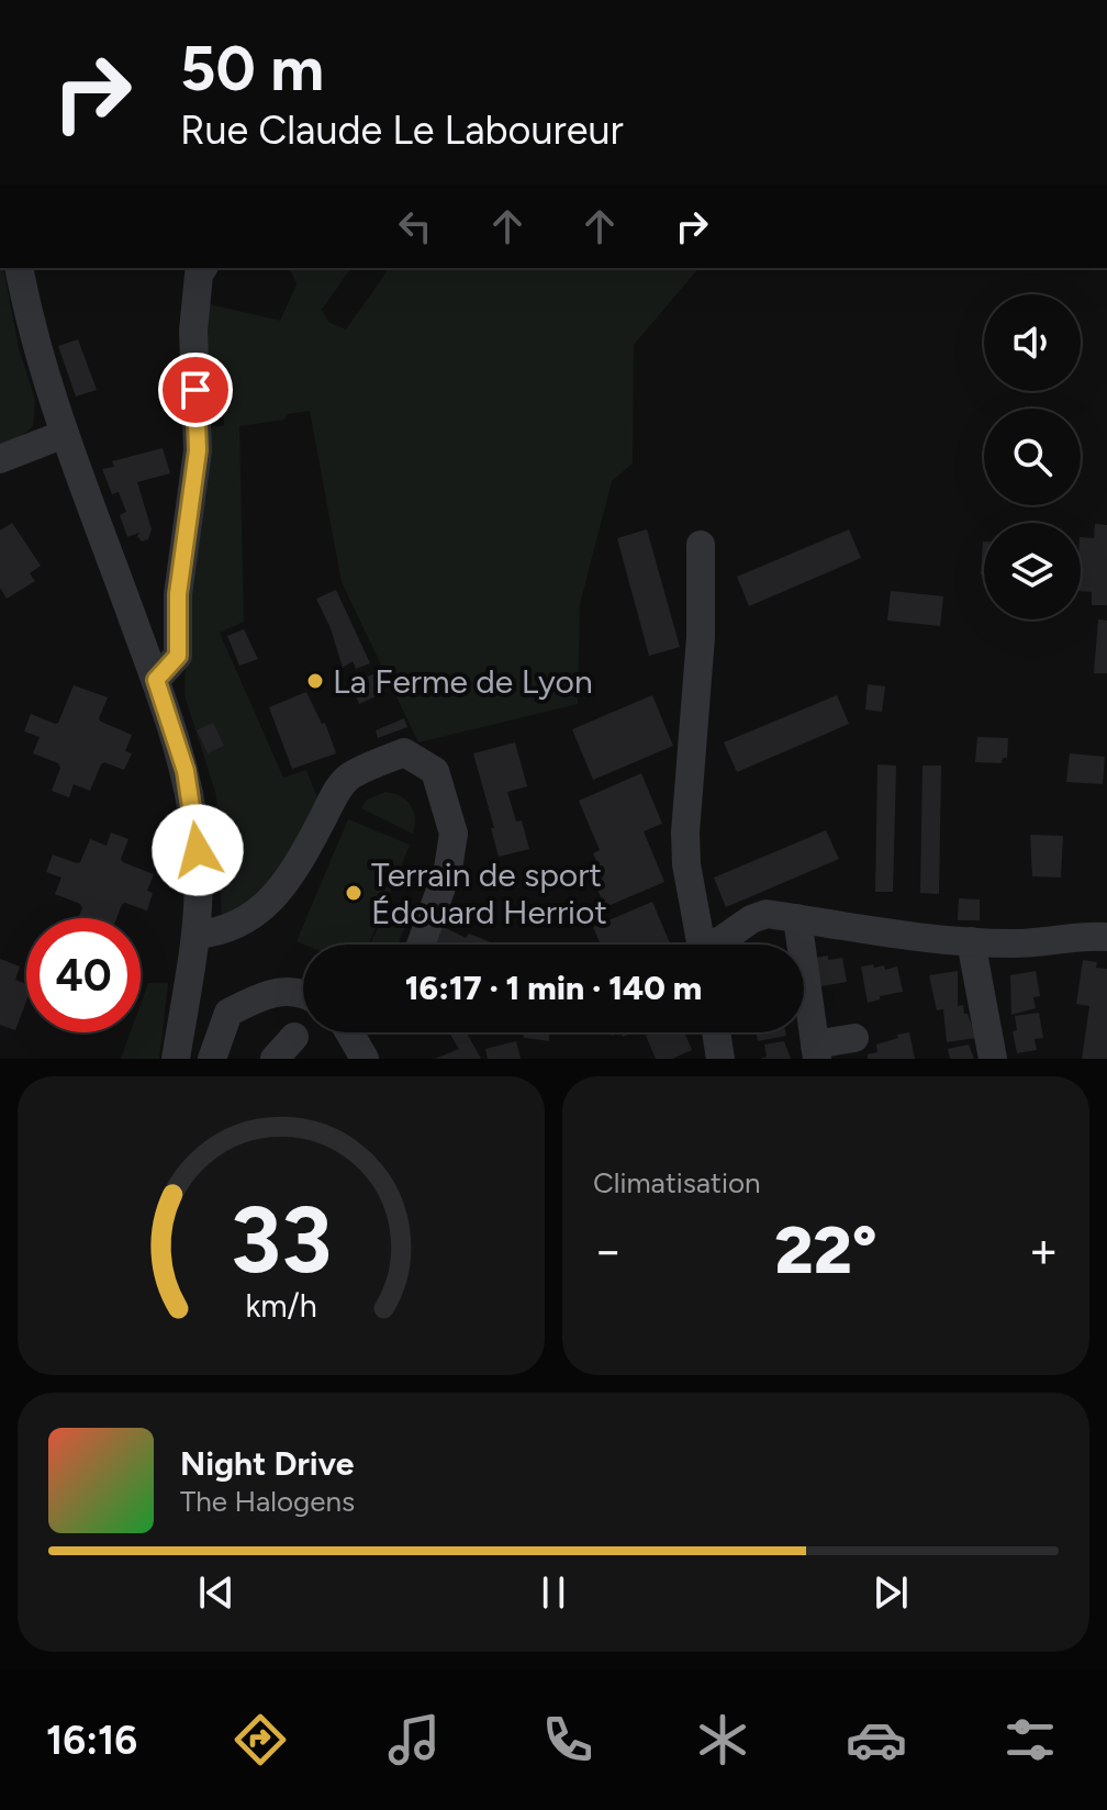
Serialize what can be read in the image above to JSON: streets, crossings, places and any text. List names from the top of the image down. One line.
{"places":["La Ferme de Lyon","Terrain de sport Édouard Herriot"],"page":{"turn":["50 m","Rue Claude Le Laboureur"],"limit":"40","trip":"16:17 · 1 min · 140 m","tile":"Climatisation","heat":["−","22°","+"],"song":["Night Drive","The Halogens"],"tabs":"16:16","gauge":["33","km/h"]}}
